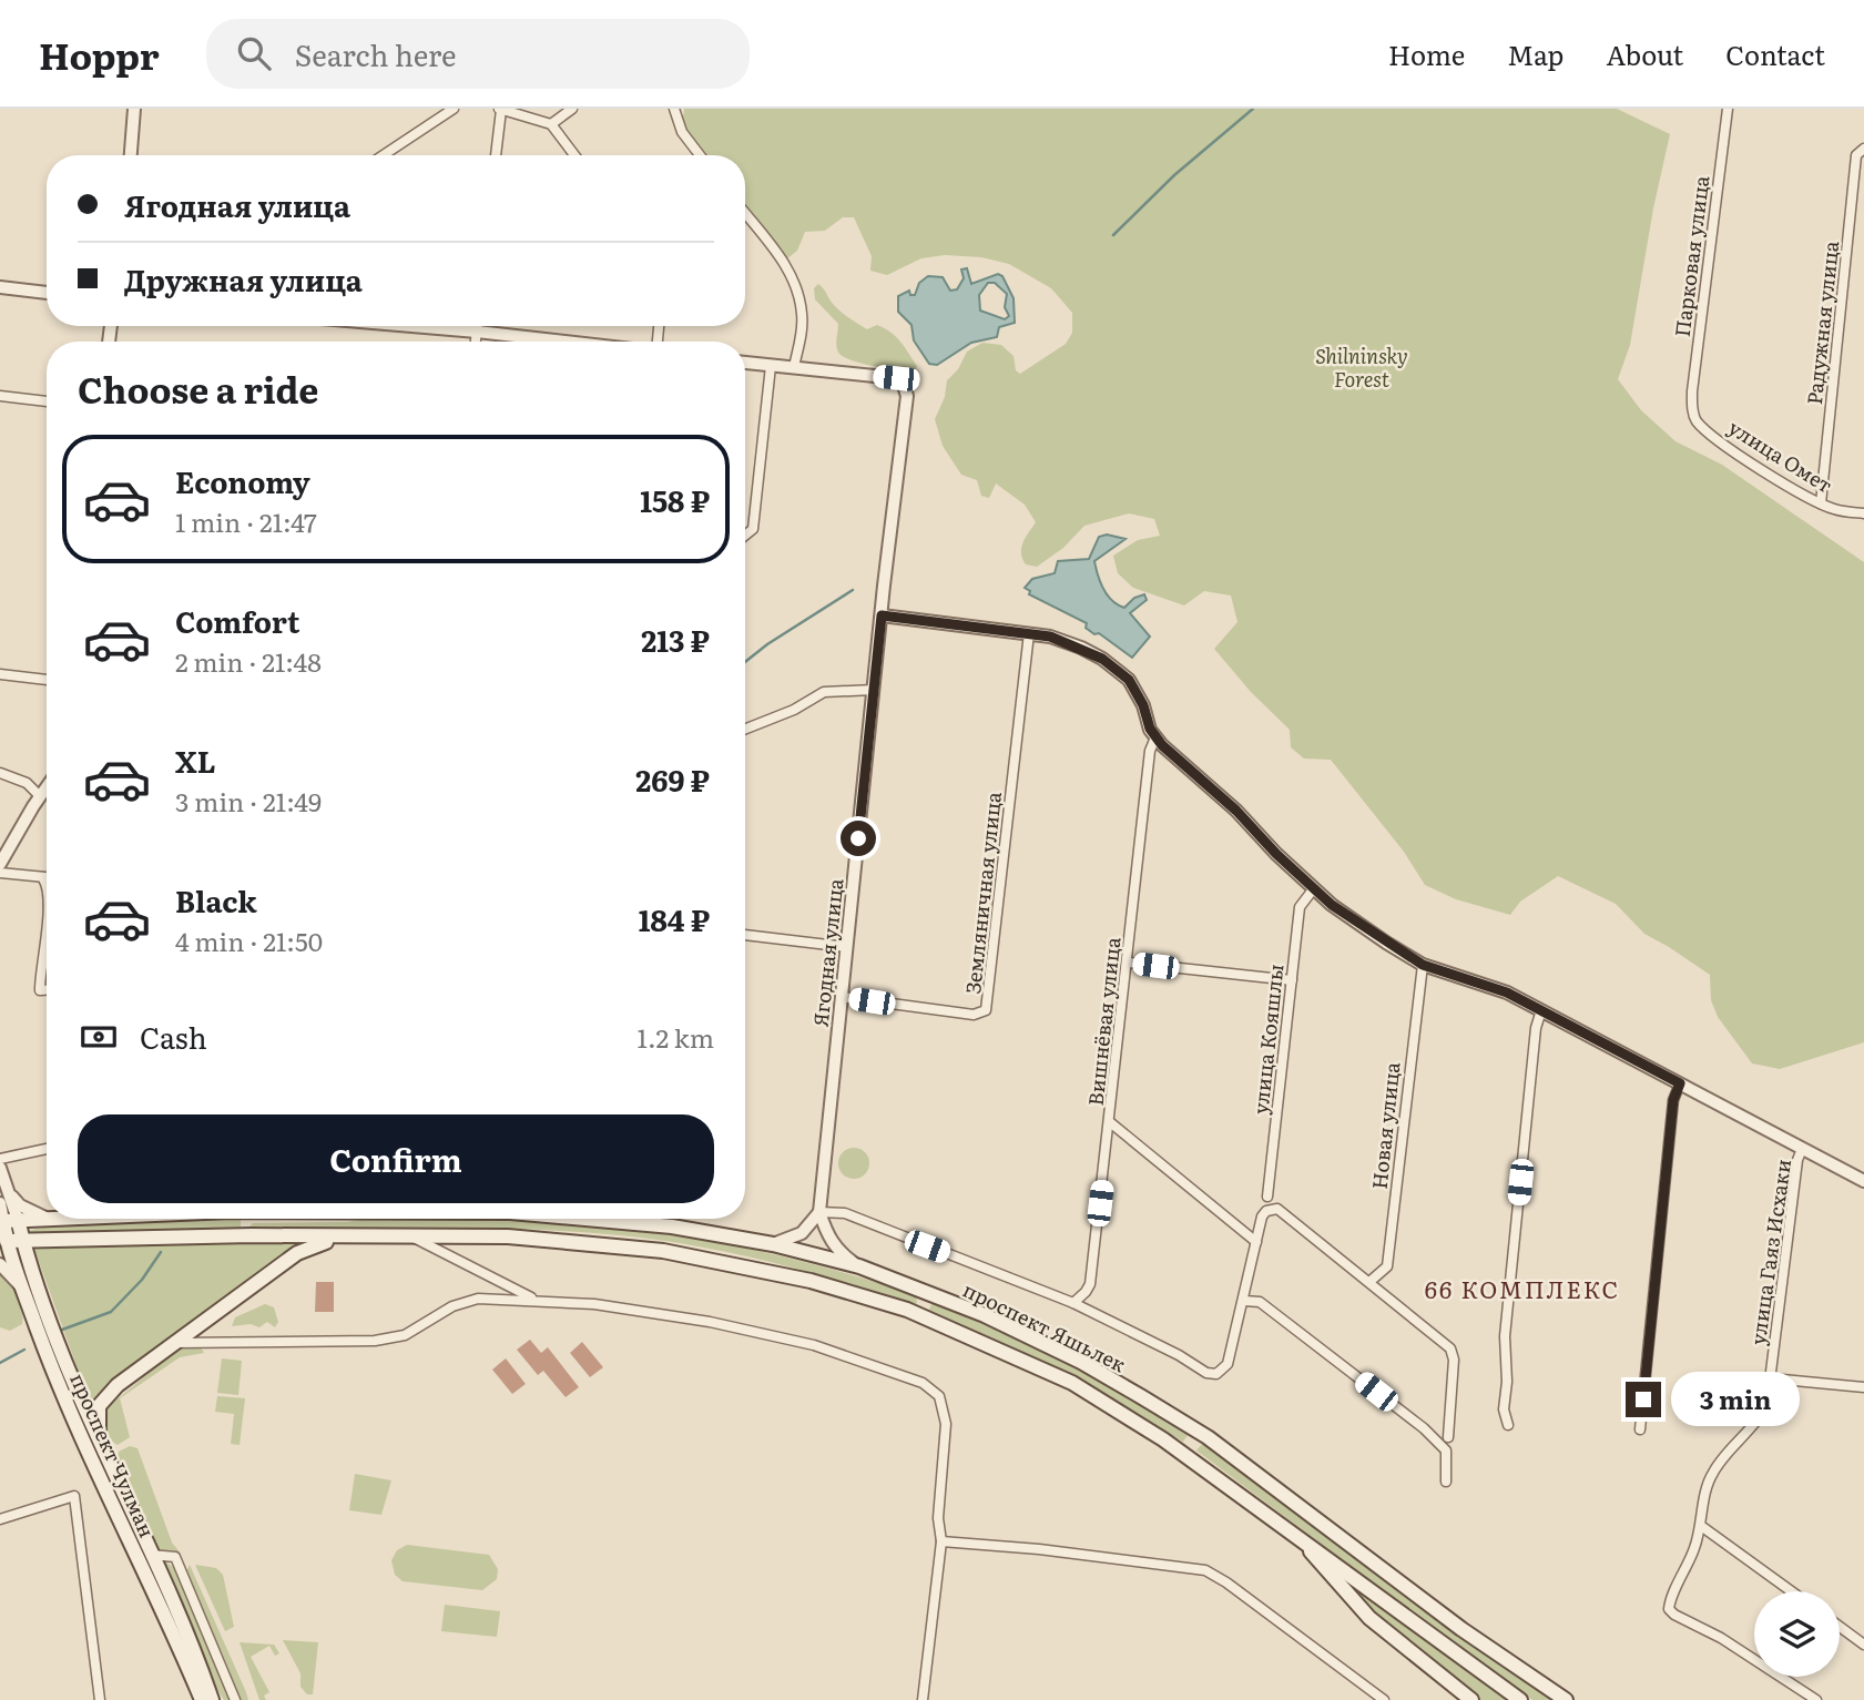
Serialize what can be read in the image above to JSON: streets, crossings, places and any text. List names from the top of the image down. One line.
{"streets":{"main road":["проспект Яшьлек","проспект Чулман"],"street":["Парковая улица","Радужная улица","улица Омет","Земляничная улица","Ягодная улица","Вишнёвая улица","улица Кояшлы","Новая улица","улица Гаяз Исхаки"]},"crossings":[["Парковая улица","улица Омет"],["Радужная улица","улица Омет"],["Земляничная улица","Ягодная улица"],["проспект Яшьлек","проспект Чулман"]],"districts":["66 КОМПЛЕКС"],"parks":["Shilninsky Forest"],"page":{"header":"Hoppr","search":"Search here","nav":["Home","Map","About","Contact"],"banner":["Ягодная улица","Дружная улица"],"heading":"Choose a ride","list":[{"name":"Economy","note":"1 min · 21:47","value":"158 ₽"},{"name":"Comfort","note":"2 min · 21:48","value":"213 ₽"},{"name":"XL","note":"3 min · 21:49","value":"269 ₽"},{"name":"Black","note":"4 min · 21:50","value":"184 ₽"}],"pay":["Cash","1.2 km"],"buttons":"Confirm","bubble":"3 min"}}
